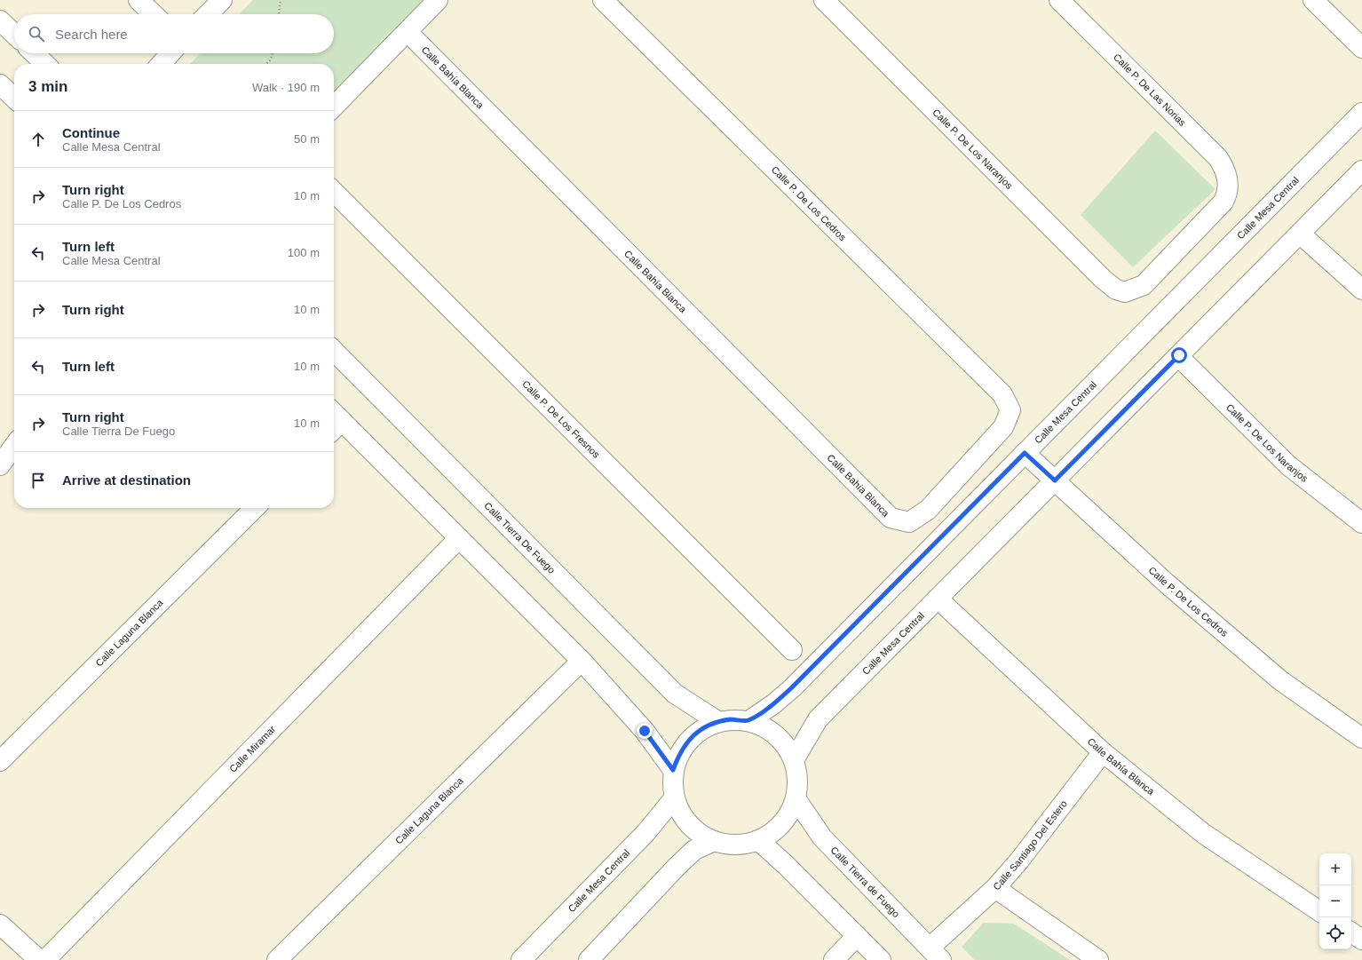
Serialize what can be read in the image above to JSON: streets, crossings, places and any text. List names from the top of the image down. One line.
{"streets":{"street":["Calle Bahía Blanca","Calle P. De Las Norias","Calle P. De Los Naranjos","Calle P. De Los Cedros","Calle Mesa Central","Calle P. De Los Fresnos","Calle Tierra De Fuego","Calle Laguna Blanca","Calle Miramar","Calle Santiago Del Estero","Calle Tierra de Fuego"]},"crossings":[["Calle Bahía Blanca","Calle P. De Los Cedros"],["Calle Bahía Blanca","Calle Mesa Central"],["Calle Bahía Blanca","Calle Santiago Del Estero"],["Calle P. De Las Norias","Calle P. De Los Naranjos"],["Calle P. De Los Naranjos","Calle Mesa Central"],["Calle P. De Los Cedros","Calle Mesa Central"],["Calle Mesa Central","Calle Tierra De Fuego"],["Calle Mesa Central","Calle Tierra de Fuego"],["Calle Tierra De Fuego","Calle Tierra de Fuego"]],"page":{"search":"Search here","heading":["3 min","Walk · 190 m"],"list":[["Continue","Calle Mesa Central","50 m"],["Turn right","Calle P. De Los Cedros","10 m"],["Turn left","Calle Mesa Central","100 m"],["Turn right","10 m"],["Turn left","10 m"],["Turn right","Calle Tierra De Fuego","10 m"],"Arrive at destination"],"map_buttons":["+","−"]}}
